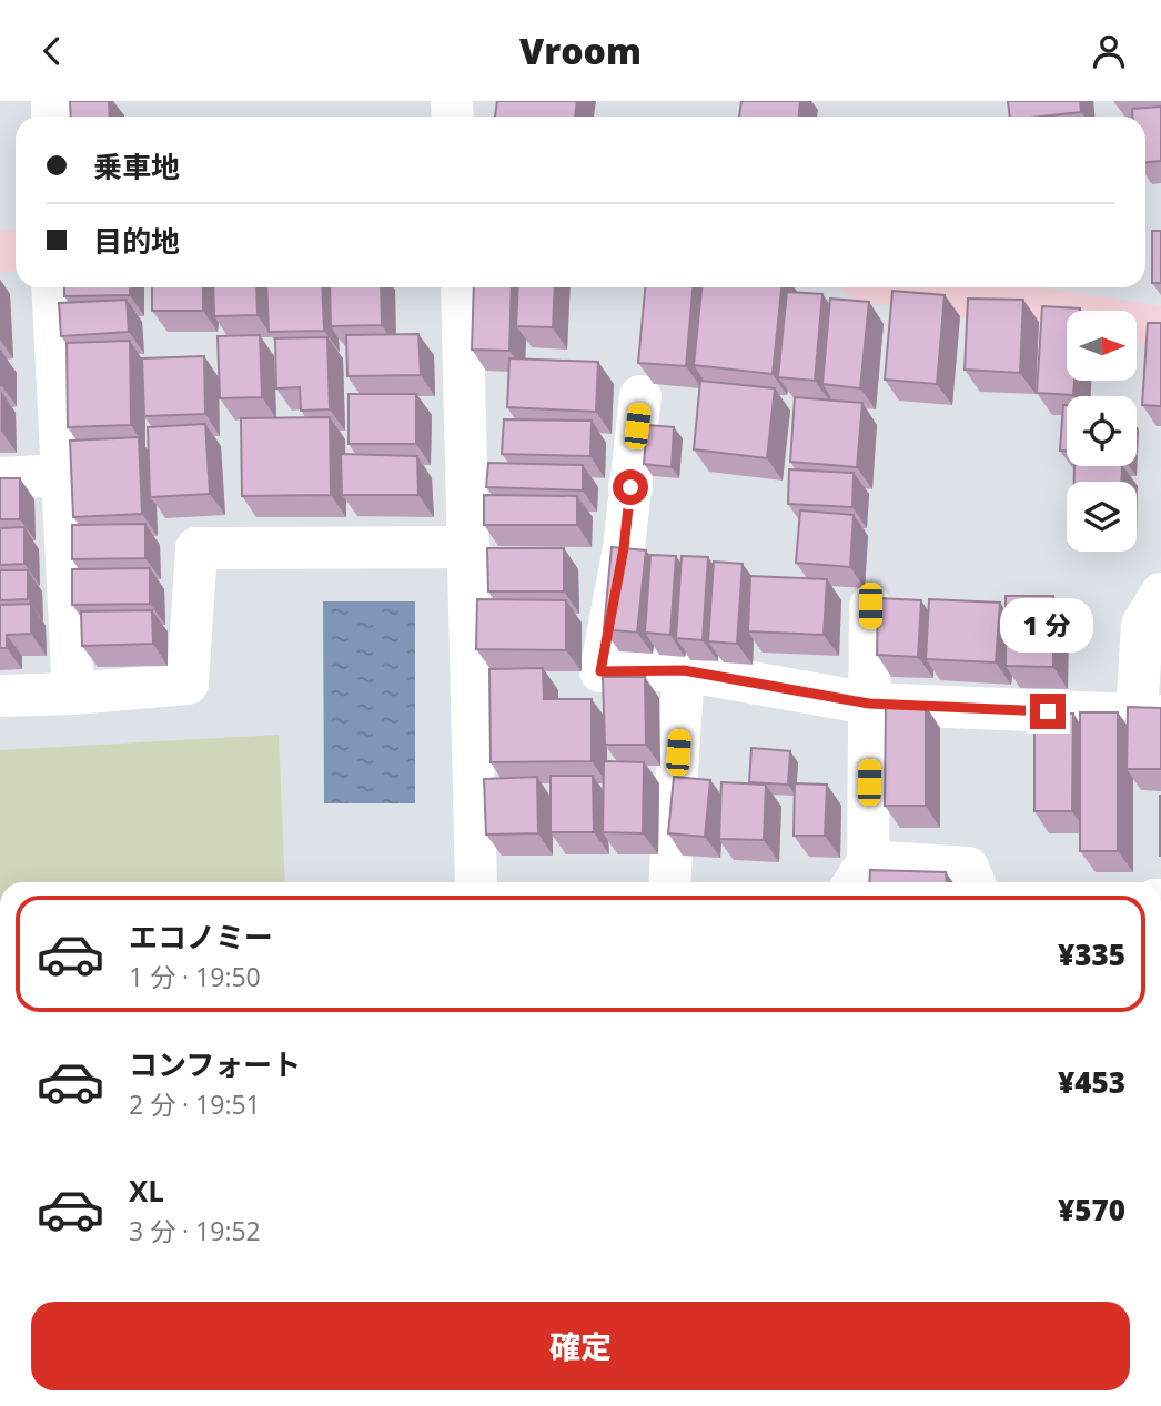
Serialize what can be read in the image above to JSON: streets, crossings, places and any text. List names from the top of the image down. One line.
{"north":"right","page":{"header":"Vroom","banner":["乗車地","目的地"],"bubble":"1 分","list":[{"name":"エコノミー","note":"1 分 · 19:50","value":"¥335"},{"name":"コンフォート","note":"2 分 · 19:51","value":"¥453"},{"name":"XL","note":"3 分 · 19:52","value":"¥570"}],"buttons":"確定"}}
